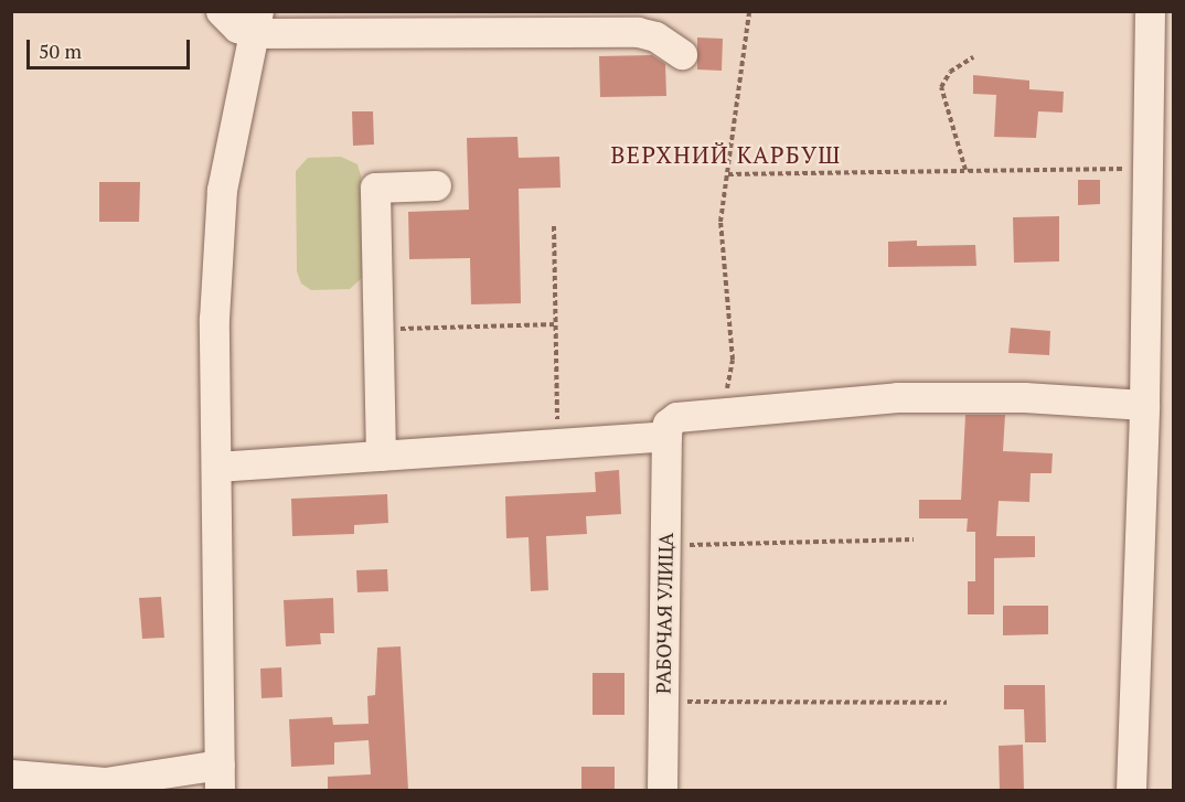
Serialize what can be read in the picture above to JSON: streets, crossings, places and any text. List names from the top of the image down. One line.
{"streets":{"street":["РАБОЧАЯ УЛИЦА"]},"districts":["ВЕРХНИЙ КАРБУШ"],"scale_bar":"50 m"}
